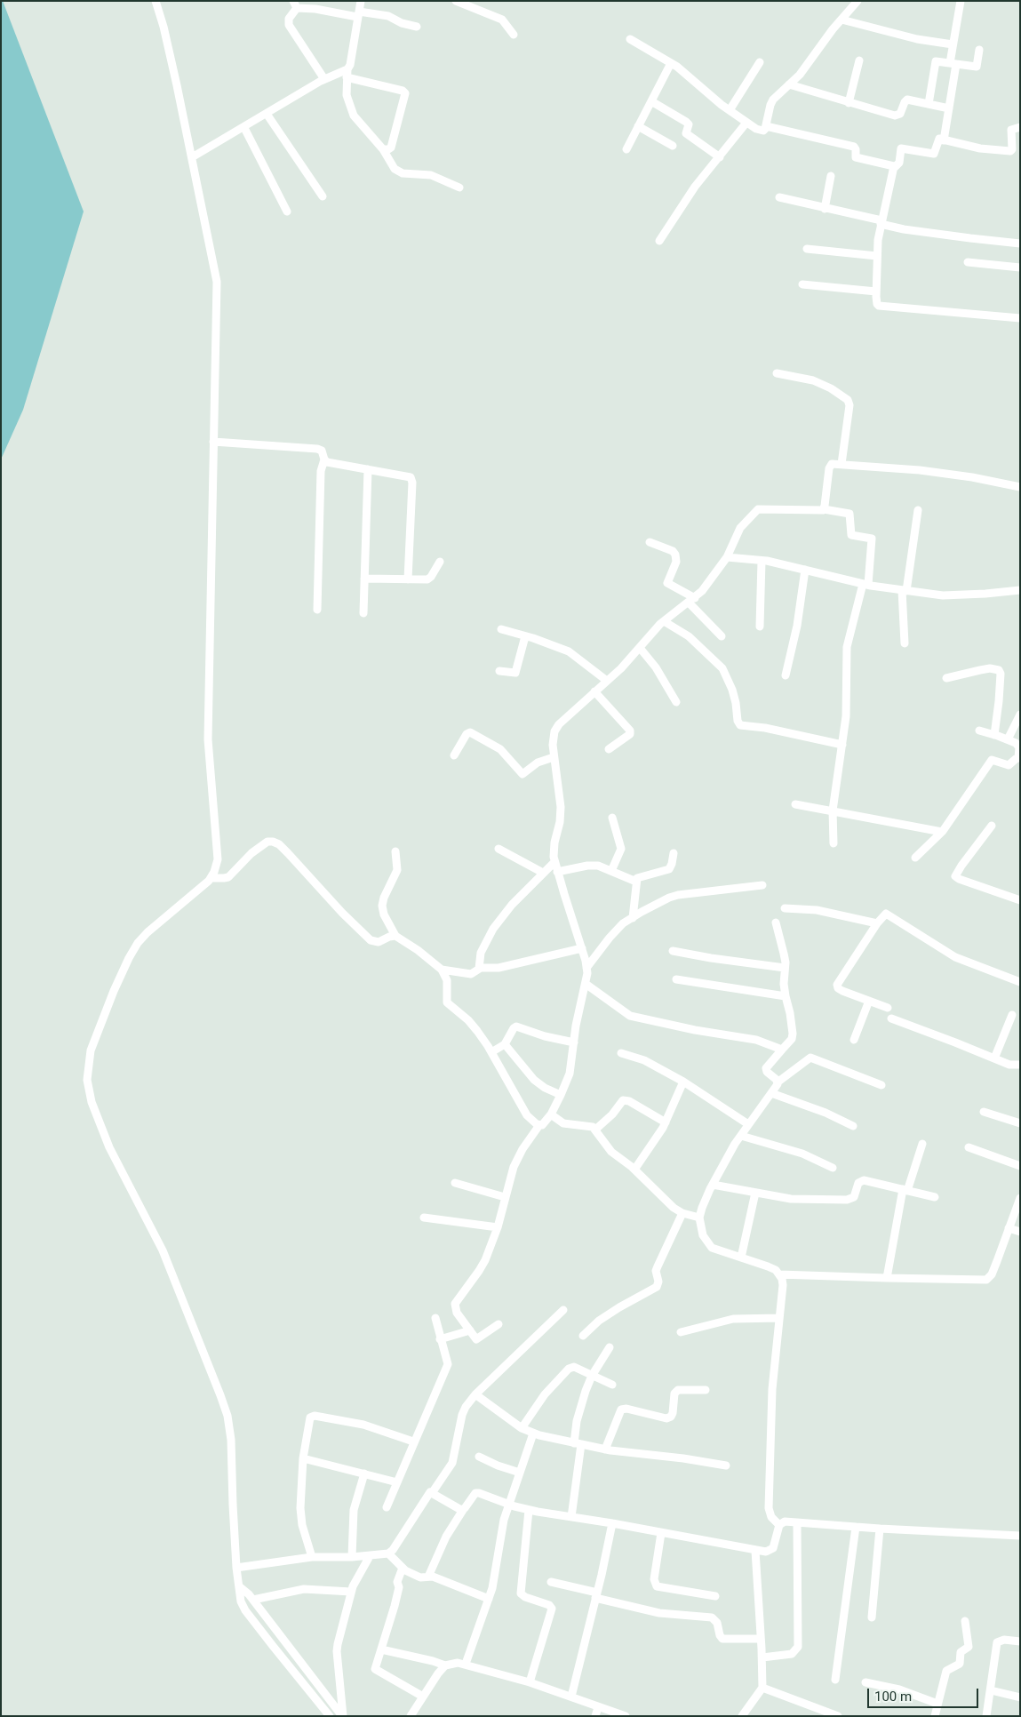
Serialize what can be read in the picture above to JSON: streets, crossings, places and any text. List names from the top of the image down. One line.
{"scale_bar":"100 m"}
